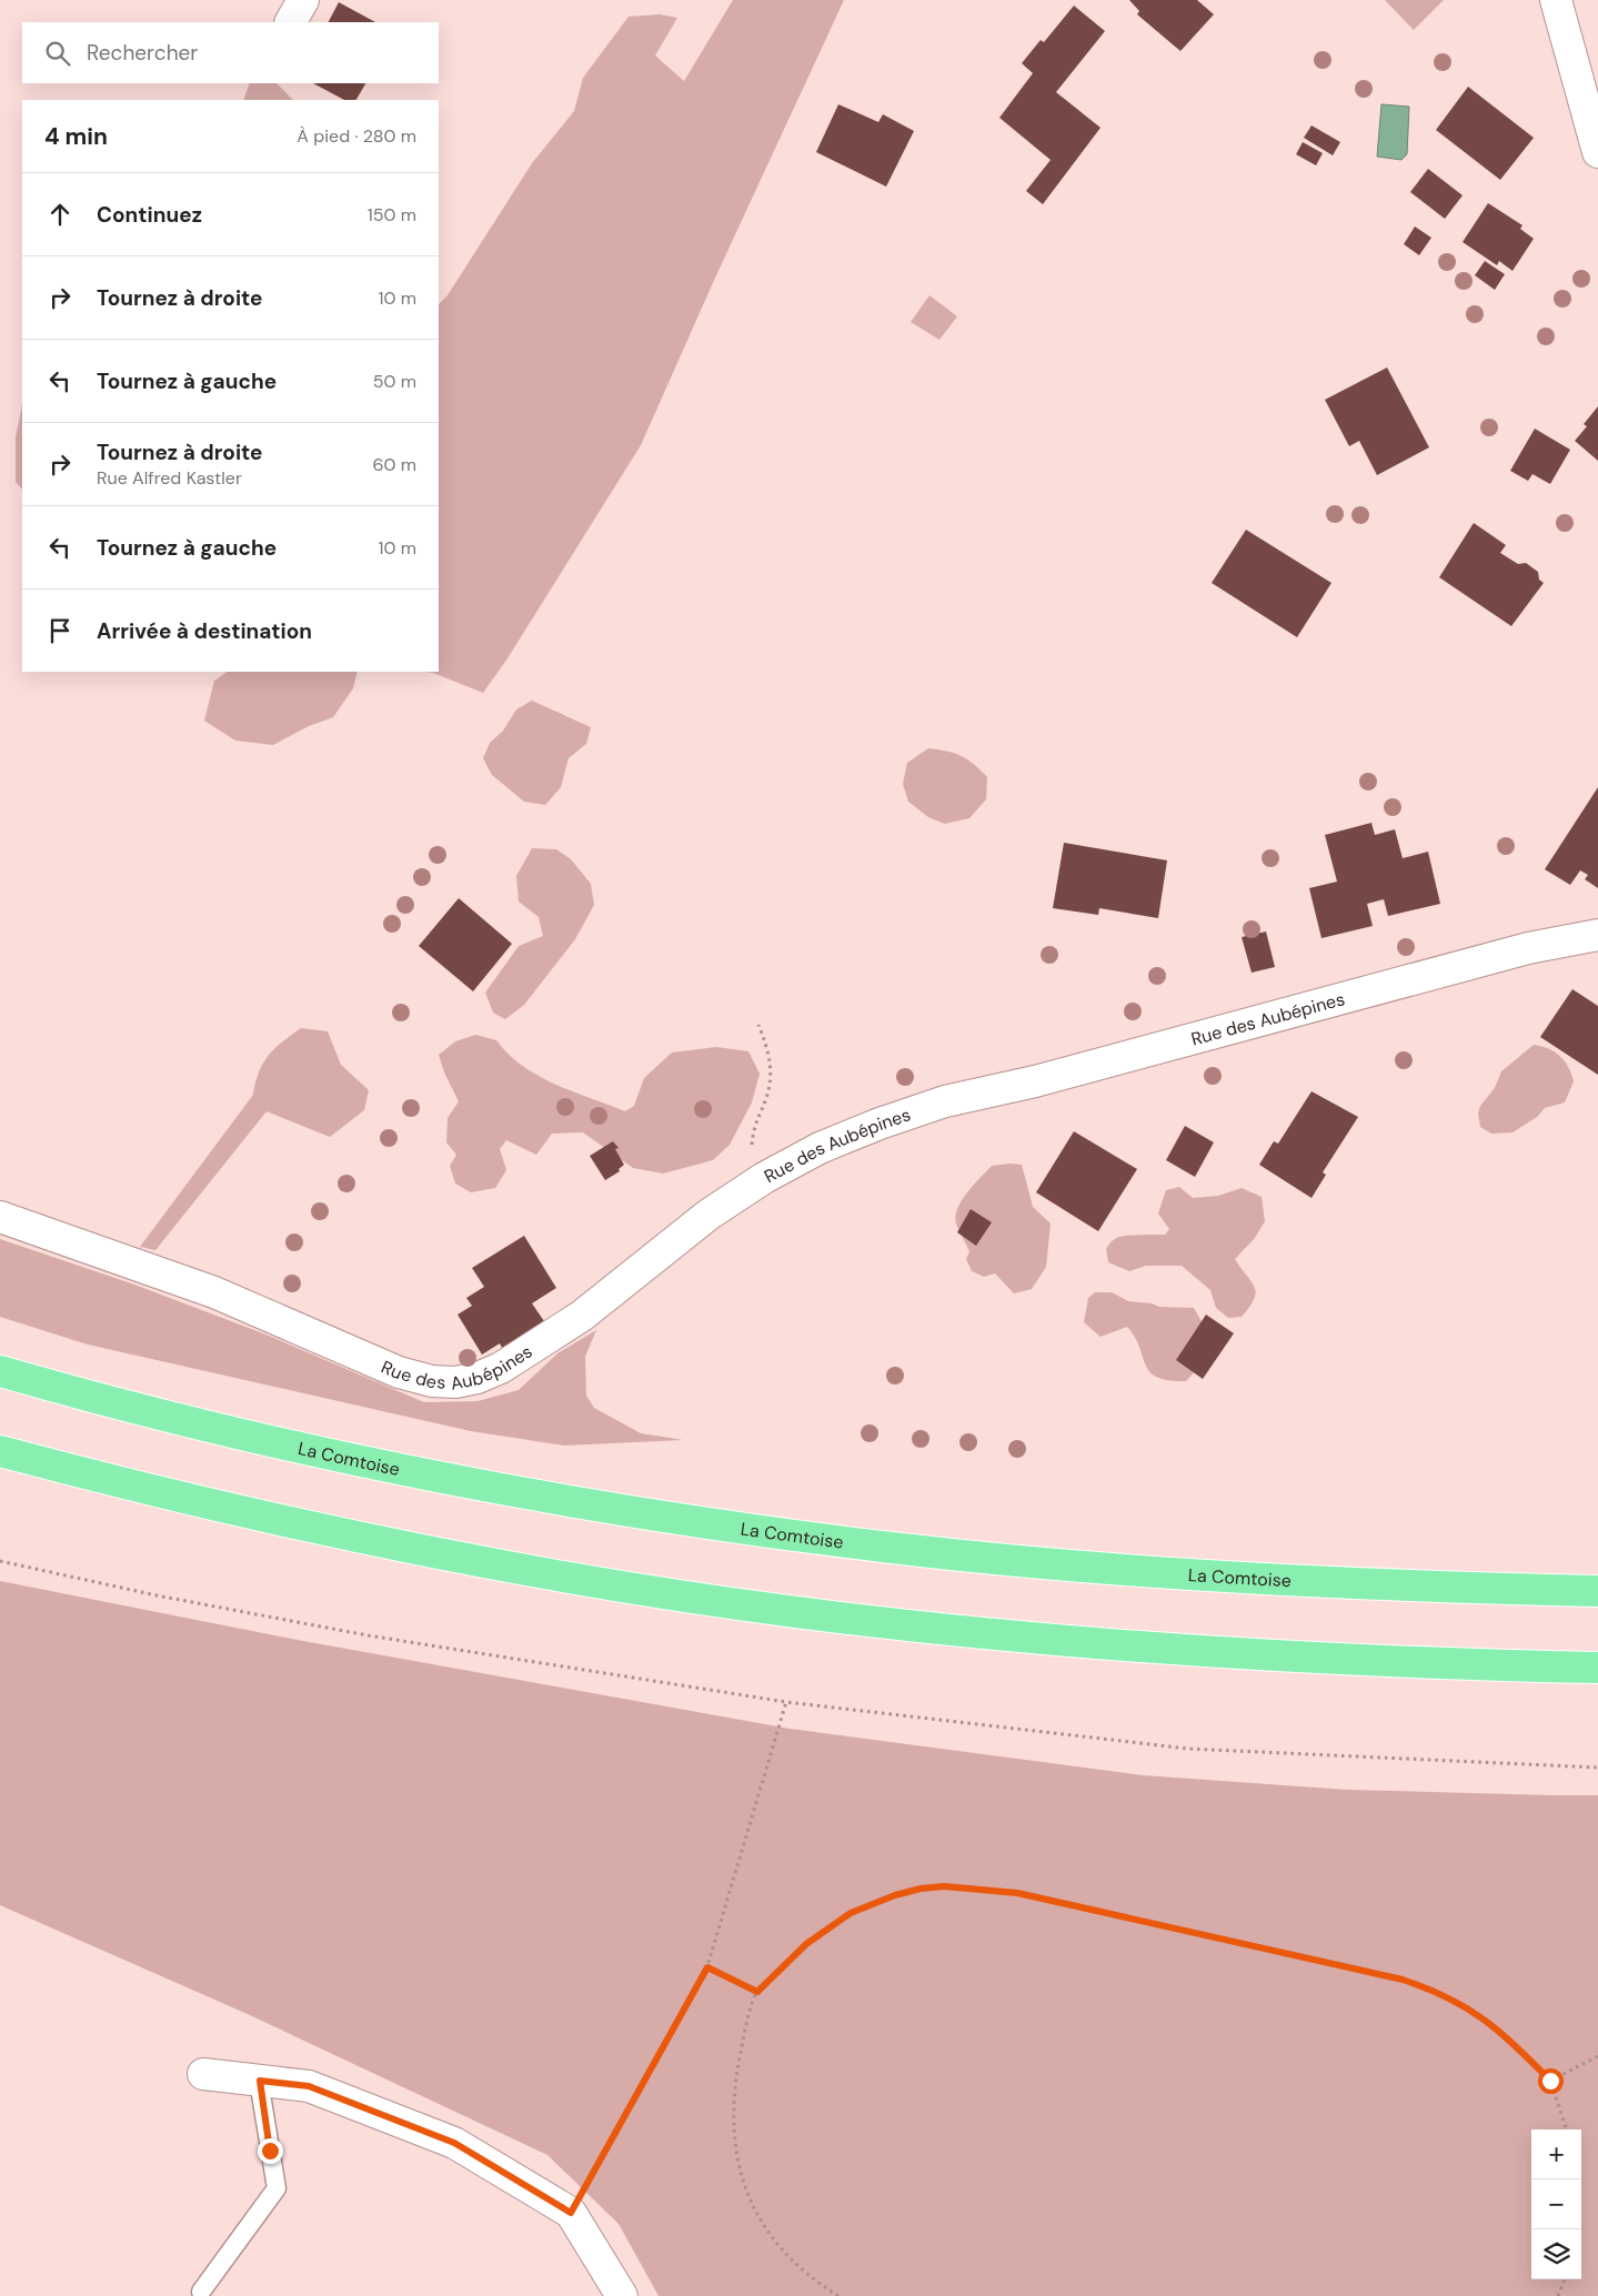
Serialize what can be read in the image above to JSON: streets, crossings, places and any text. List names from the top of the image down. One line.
{"streets":{"highway":["La Comtoise"],"street":["Rue des Aubépines"]},"page":{"search":"Rechercher","heading":["4 min","À pied · 280 m"],"list":[["Continuez","150 m"],["Tournez à droite","10 m"],["Tournez à gauche","50 m"],["Tournez à droite","Rue Alfred Kastler","60 m"],["Tournez à gauche","10 m"],"Arrivée à destination"],"map_buttons":["+","−"]}}
